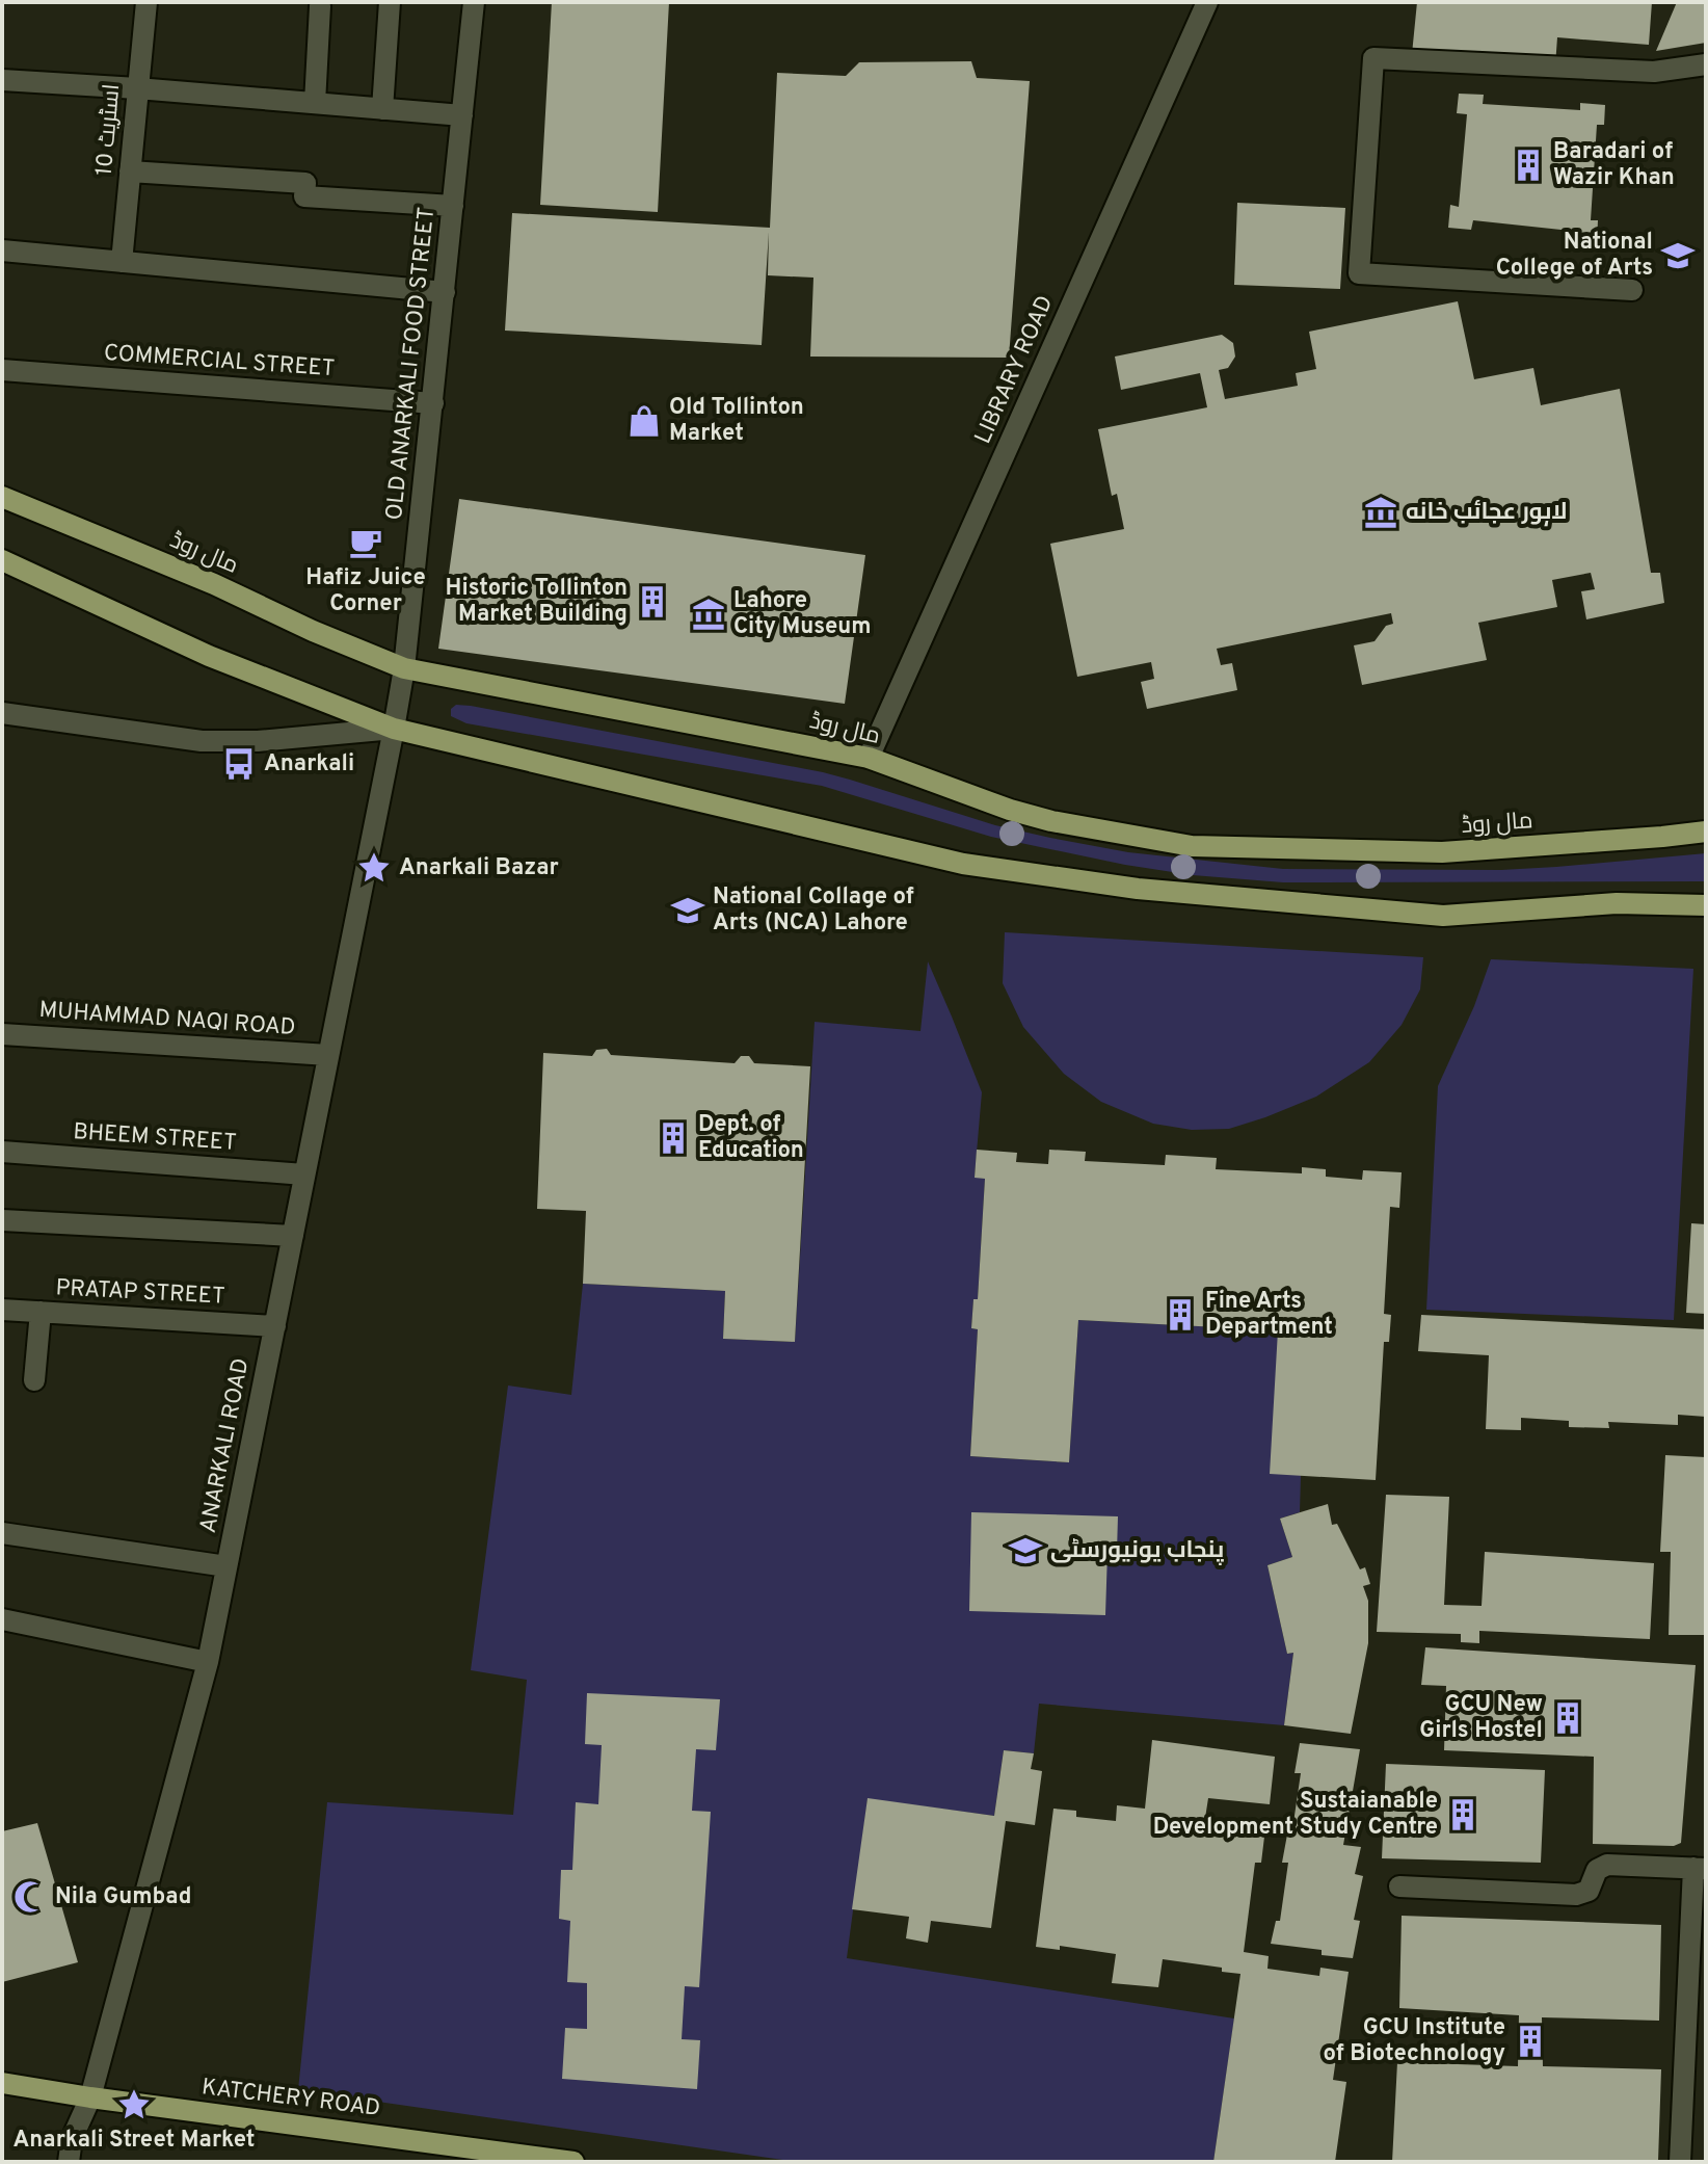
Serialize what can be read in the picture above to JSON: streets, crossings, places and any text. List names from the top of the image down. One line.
{"streets":{"main road":["مال روڈ","KATCHERY ROAD"],"street":["اسٹریٹ 10","COMMERCIAL STREET","OLD ANARKALI FOOD STREET","LIBRARY ROAD","MUHAMMAD NAQI ROAD","BHEEM STREET","PRATAP STREET","ANARKALI ROAD"]},"crossings":[["COMMERCIAL STREET","OLD ANARKALI FOOD STREET"],["OLD ANARKALI FOOD STREET","مال روڈ"],["OLD ANARKALI FOOD STREET","ANARKALI ROAD"],["LIBRARY ROAD","مال روڈ"],["MUHAMMAD NAQI ROAD","ANARKALI ROAD"],["BHEEM STREET","ANARKALI ROAD"],["PRATAP STREET","ANARKALI ROAD"],["ANARKALI ROAD","KATCHERY ROAD"]],"places":{"building":["Baradari of Wazir Khan","Historic Tollinton Market Building","Dept. of Education","Fine Arts Department","GCU New Girls Hostel","Sustaianable Development Study Centre","GCU Institute of Biotechnology"],"school or university":["National College of Arts","National Collage of Arts (NCA) Lahore","پنجاب یونیورسٹی"],"shop":["Old Tollinton Market"],"museum":["لاہور عجائب خانه","Lahore City Museum"],"cafe":["Hafiz Juice Corner"],"bus stop":["Anarkali"],"place":["Anarkali Bazar","Anarkali Street Market"],"mosque":["Nila Gumbad"]}}
